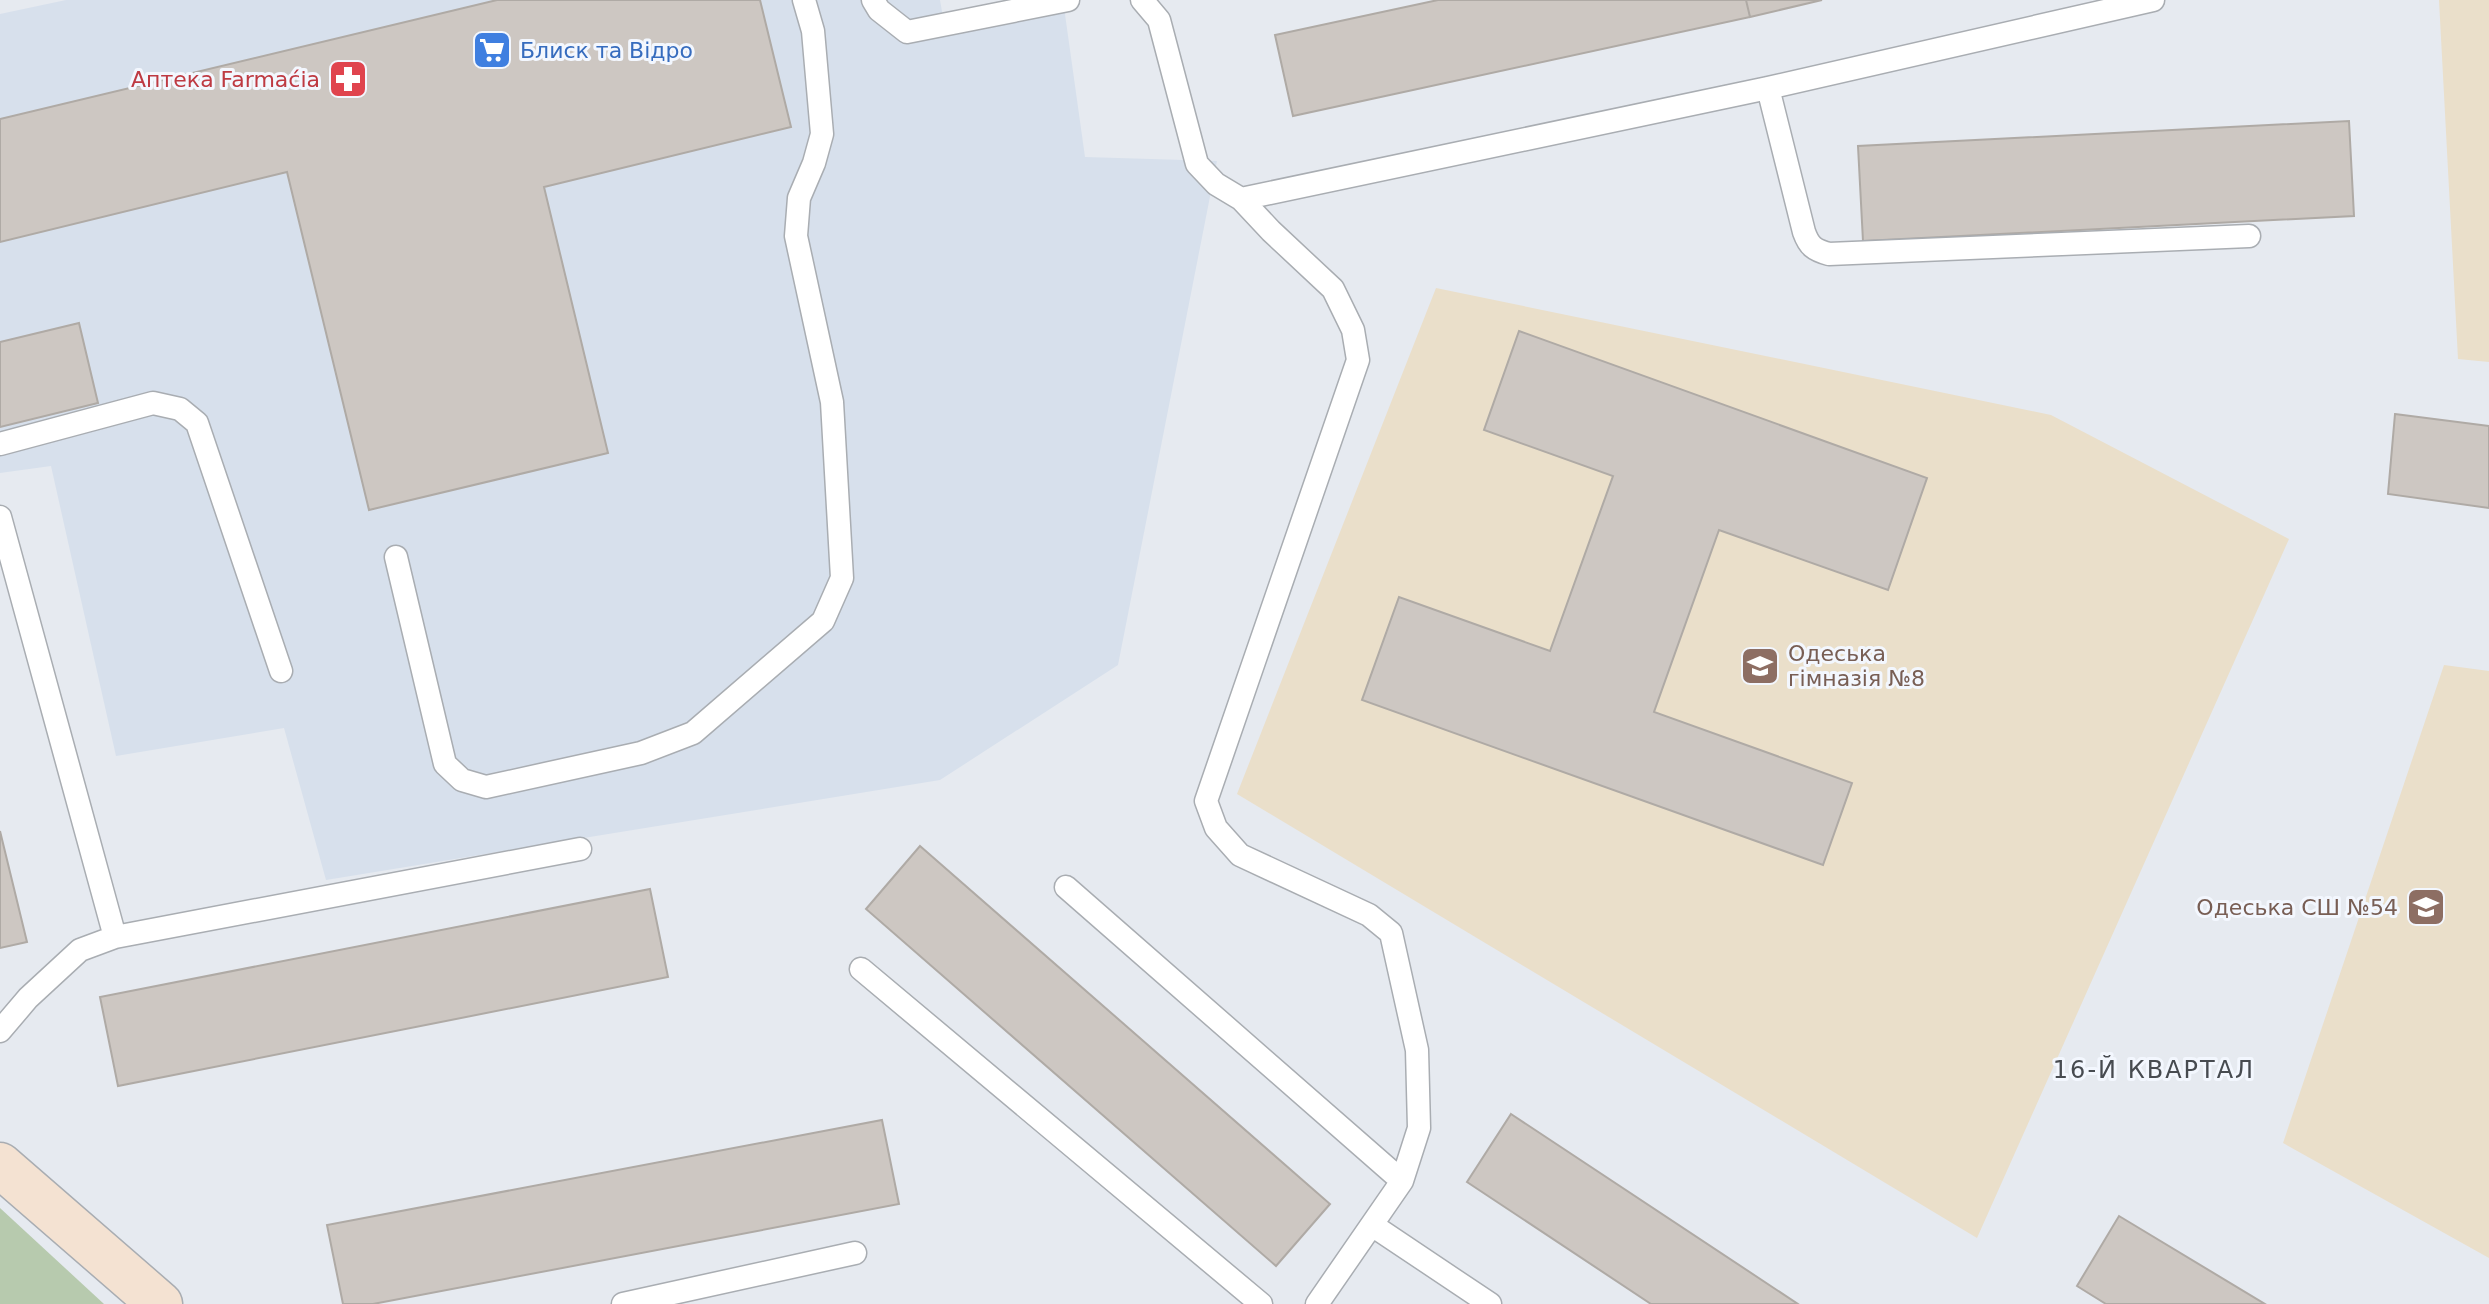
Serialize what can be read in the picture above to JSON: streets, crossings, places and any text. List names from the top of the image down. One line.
{"districts":["16-Й КВАРТАЛ"],"places":{"supermarket":["Блиск та Відро"],"pharmacy":["Аптека Farmaćia"],"school or university":["Одеська гімназія №8","Одеська СШ №54"]}}
